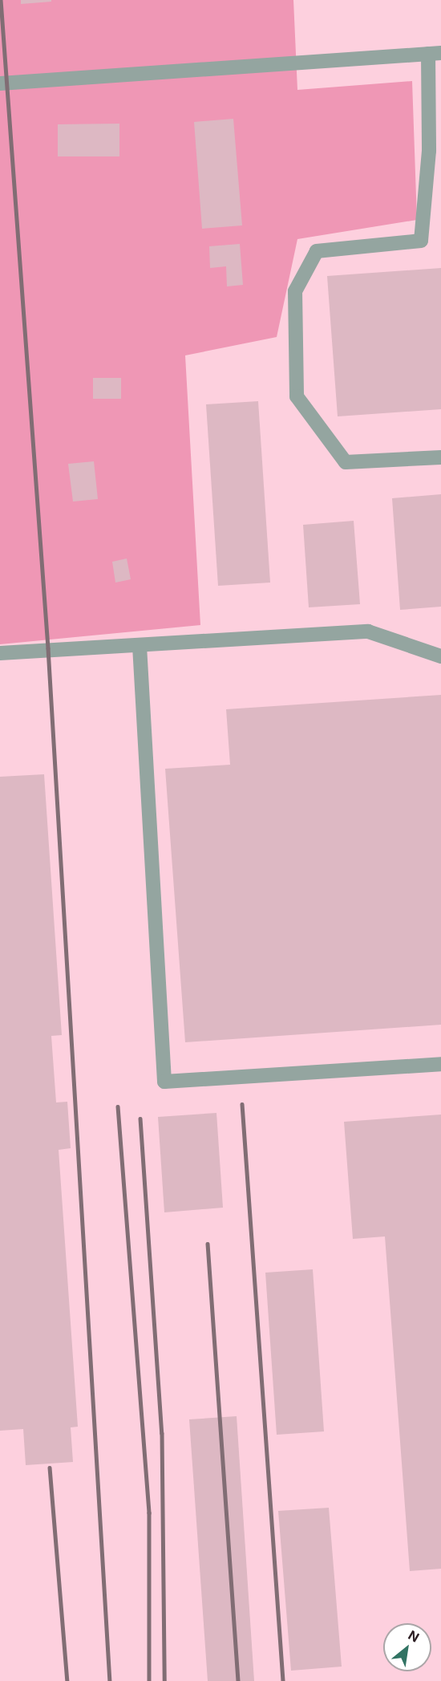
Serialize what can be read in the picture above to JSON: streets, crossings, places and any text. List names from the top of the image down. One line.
{"north":"top right"}
